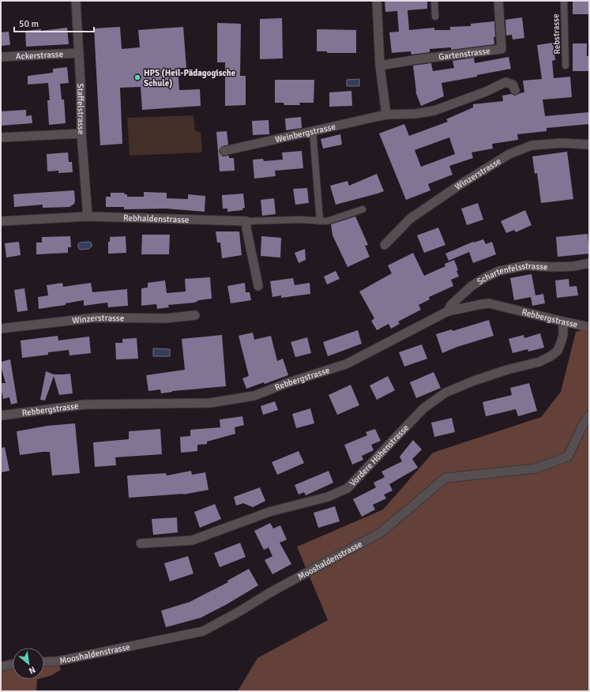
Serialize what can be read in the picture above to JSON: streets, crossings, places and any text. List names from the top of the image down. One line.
{"streets":{"street":["Gartenstrasse","Ackerstrasse","Staffelstrasse","Weinbergstrasse","Winzerstrasse","Rebhaldenstrasse","Schartenfelsstrasse","Rebbergstrasse","Vordere Höhenstrasse","Mooshaldenstrasse"],"lane":["Rebstrasse"]},"crossings":[["Ackerstrasse","Staffelstrasse"],["Staffelstrasse","Rebhaldenstrasse"],["Schartenfelsstrasse","Rebbergstrasse"],["Rebbergstrasse","Vordere Höhenstrasse"]],"places":["HPS (Heil-Pädagogische Schule)"],"scale_bar":"50 m","north":"bottom right"}
